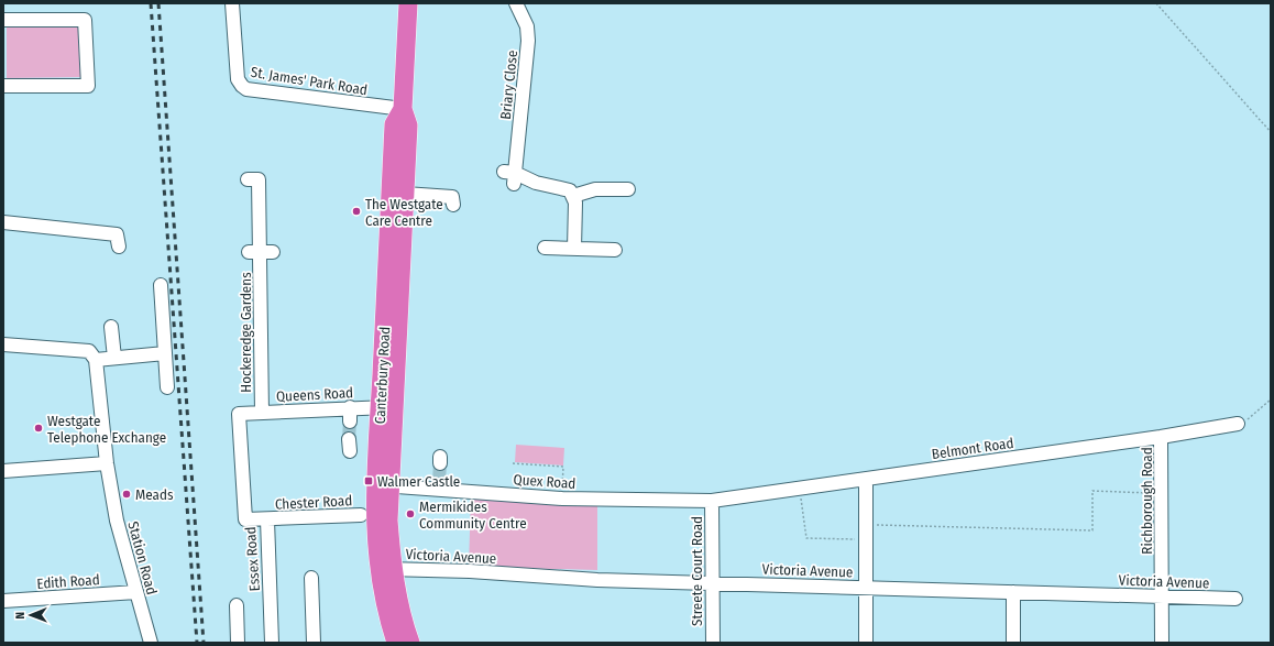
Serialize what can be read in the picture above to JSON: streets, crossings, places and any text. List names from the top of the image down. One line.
{"streets":{"highway":["Canterbury Road"],"street":["St. James' Park Road","Briary Close","Hockeredge Gardens","Queens Road","Belmont Road","Quex Road","Richborough Road","Chester Road","Victoria Avenue","Station Road","Essex Road","Streete Court Road","Edith Road"]},"crossings":[["St. James' Park Road","Canterbury Road"],["Hockeredge Gardens","Queens Road"],["Canterbury Road","Queens Road"],["Canterbury Road","Quex Road"],["Canterbury Road","Victoria Avenue"],["Queens Road","Essex Road"],["Belmont Road","Quex Road"],["Belmont Road","Richborough Road"],["Belmont Road","Streete Court Road"],["Quex Road","Streete Court Road"],["Richborough Road","Victoria Avenue"],["Chester Road","Essex Road"],["Victoria Avenue","Streete Court Road"],["Station Road","Edith Road"]],"places":{"other":["The Westgate Care Centre","Westgate Telephone Exchange","Meads","Mermikides Community Centre"],"transit":["Walmer Castle"]},"north":"left"}
